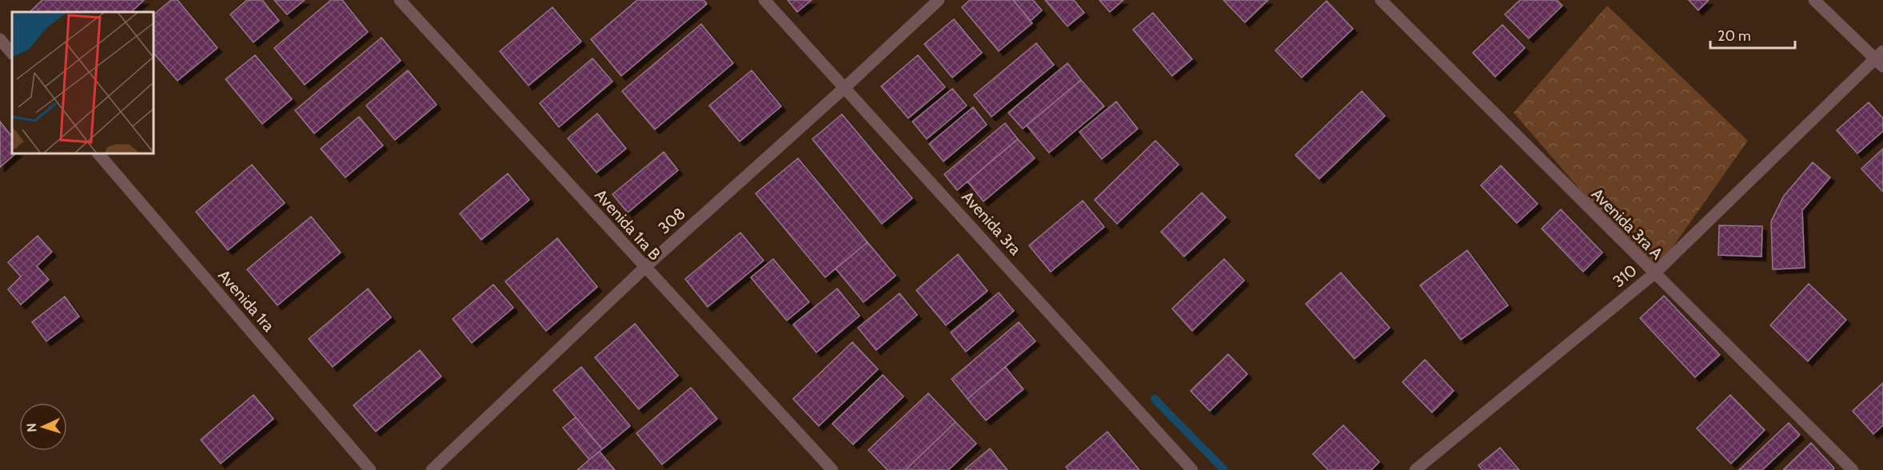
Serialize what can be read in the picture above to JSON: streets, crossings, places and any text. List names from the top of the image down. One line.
{"streets":{"street":["308","Avenida 3ra","Avenida 3ra A","Avenida 1ra B","310","Avenida 1ra"]},"crossings":[["308","Avenida 3ra"],["308","Avenida 1ra B"],["Avenida 3ra A","310"]],"scale_bar":"20 m","north":"left"}
